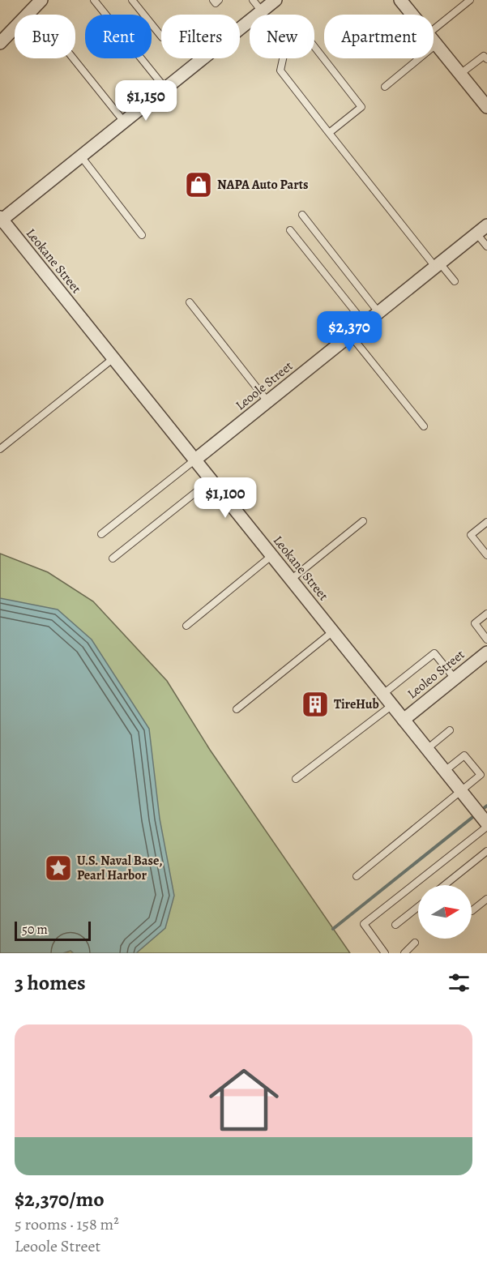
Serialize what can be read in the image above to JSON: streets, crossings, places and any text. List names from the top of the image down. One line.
{"streets":{"street":["Leokane Street","Leoole Street","Leoleo Street"]},"crossings":[["Leokane Street","Leoole Street"],["Leokane Street","Leoleo Street"]],"places":{"shop":["NAPA Auto Parts"],"building":["TireHub"],"place":["U.S. Naval Base, Pearl Harbor"]},"scale_bar":"50 m","north":"right","page":{"chip":["Buy","Rent","Filters","New","Apartment"],"price":["$1,150","$2,370","$1,100"],"scale":"50 m","heading":"3 homes","list":[{"name":"$2,370/mo","note":"5 rooms · 158 m² · Leoole Street"}]}}
